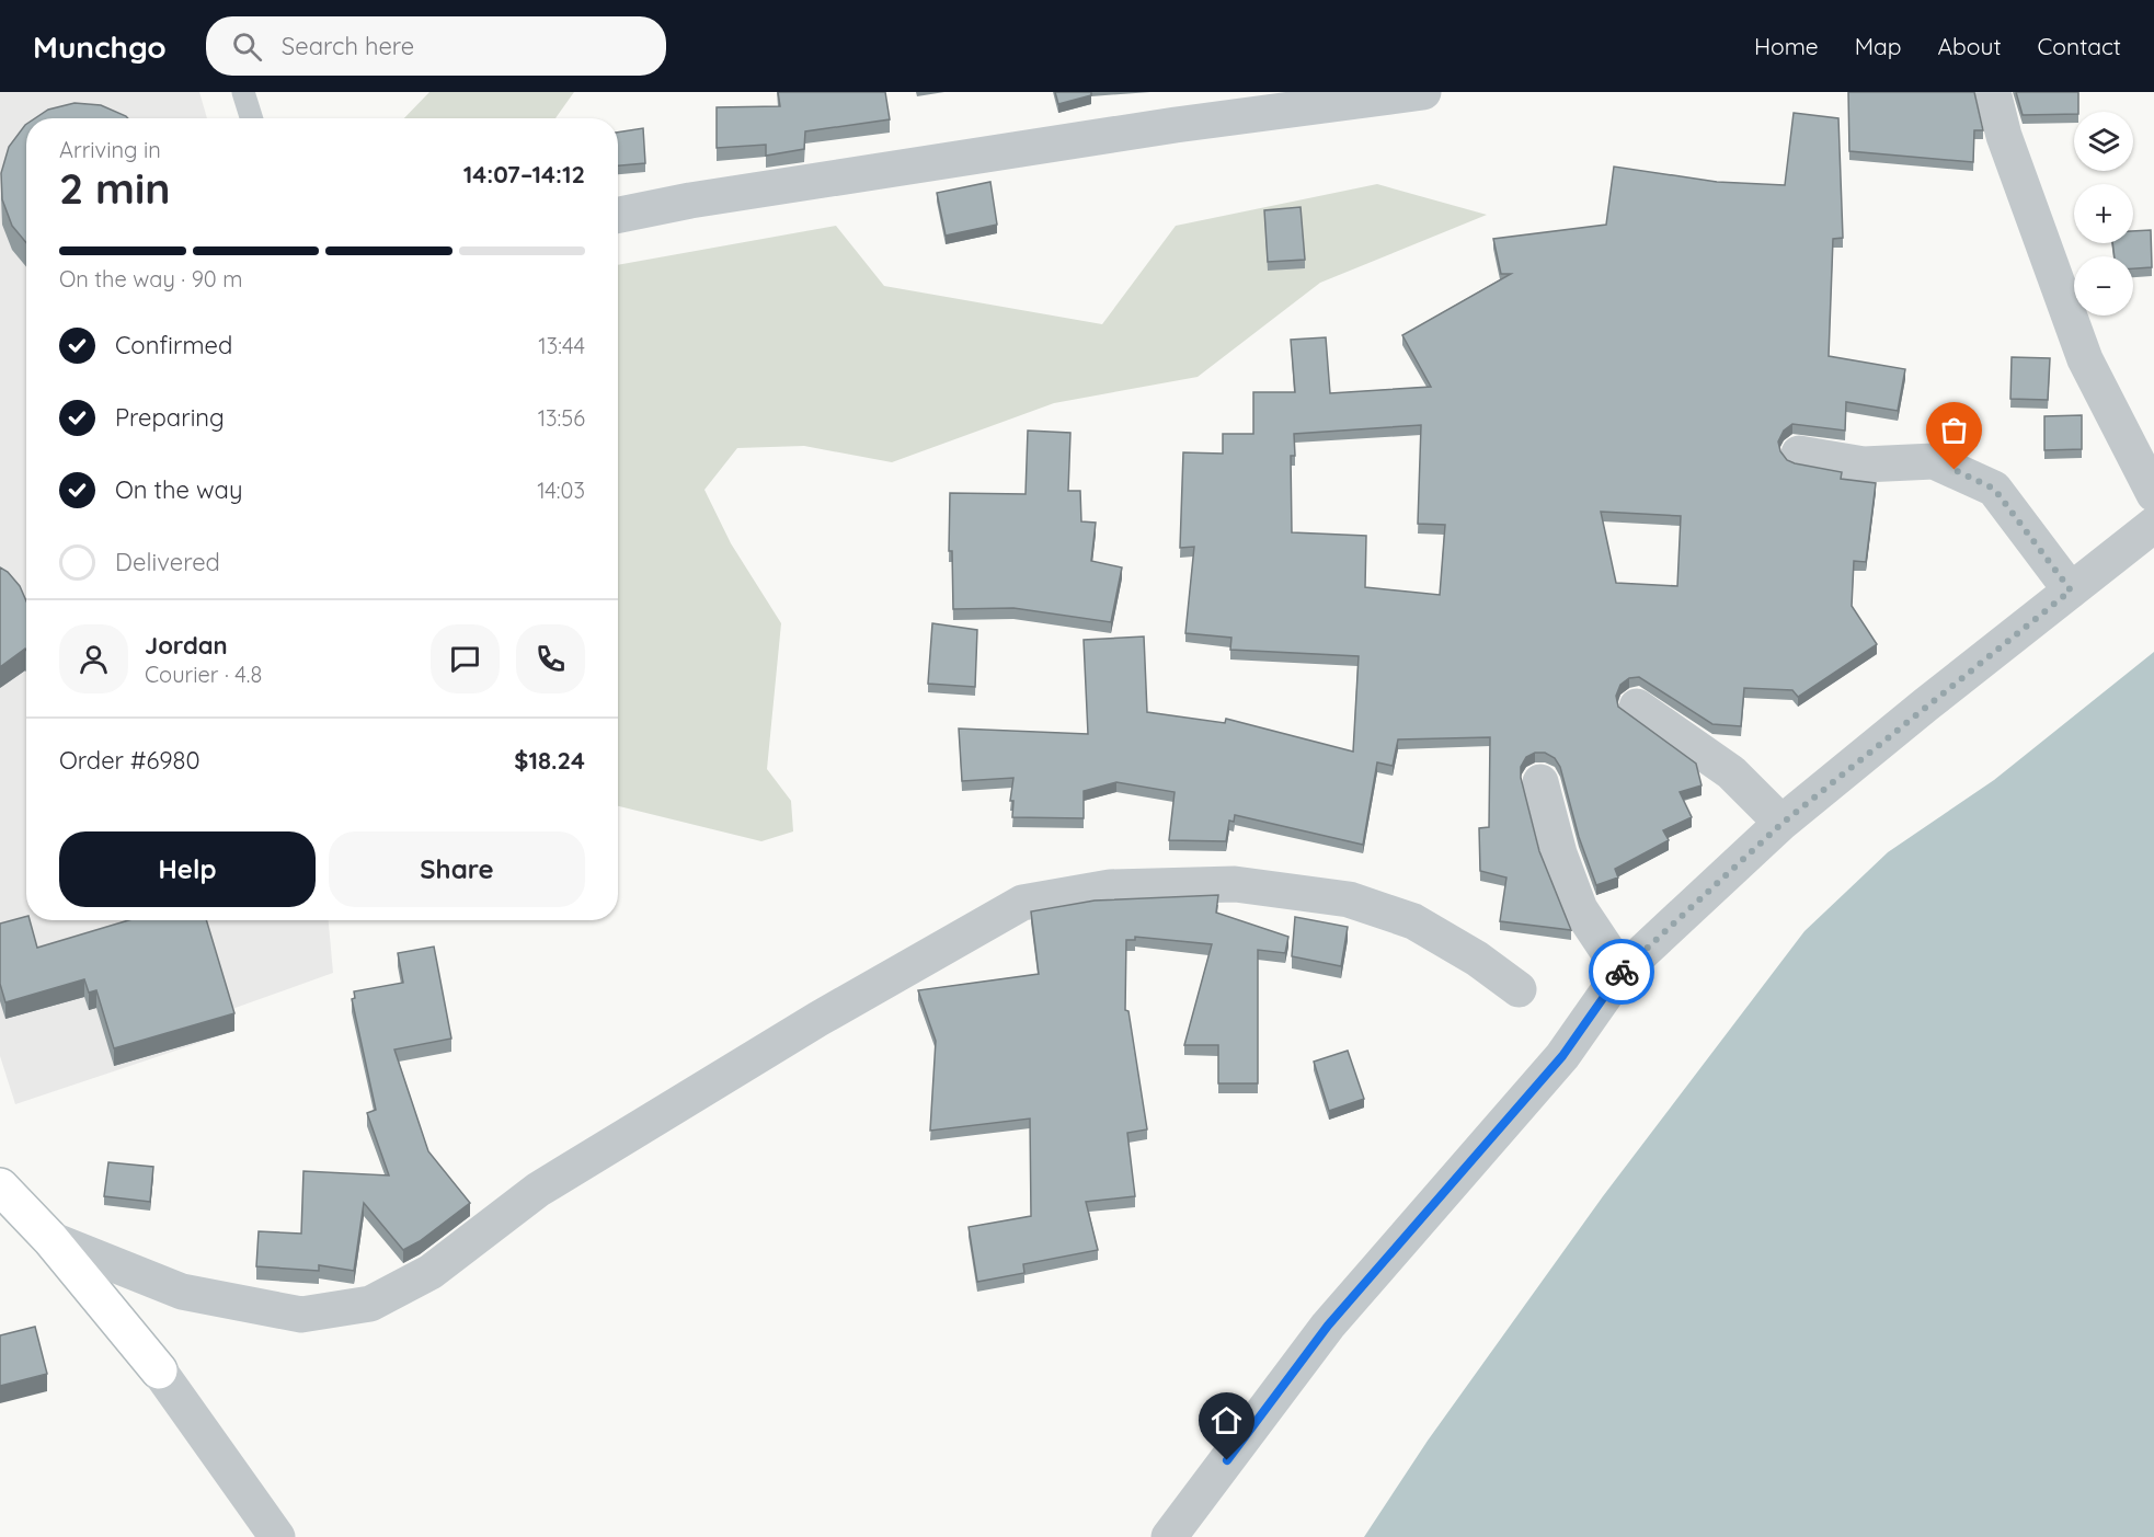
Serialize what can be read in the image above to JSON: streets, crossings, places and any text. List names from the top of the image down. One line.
{"page":{"header":"Munchgo","search":"Search here","nav":["Home","Map","About","Contact"],"map_buttons":["+","−"],"heading":["2 min","Arriving in","14:07–14:12"],"panel":["Jordan","Courier · 4.8","Order #6980","$18.24"],"bar":"On the way · 90 m","list":[["Confirmed","13:44"],["Preparing","13:56"],["On the way","14:03"],"Delivered"],"buttons":["Help","Share"]}}
